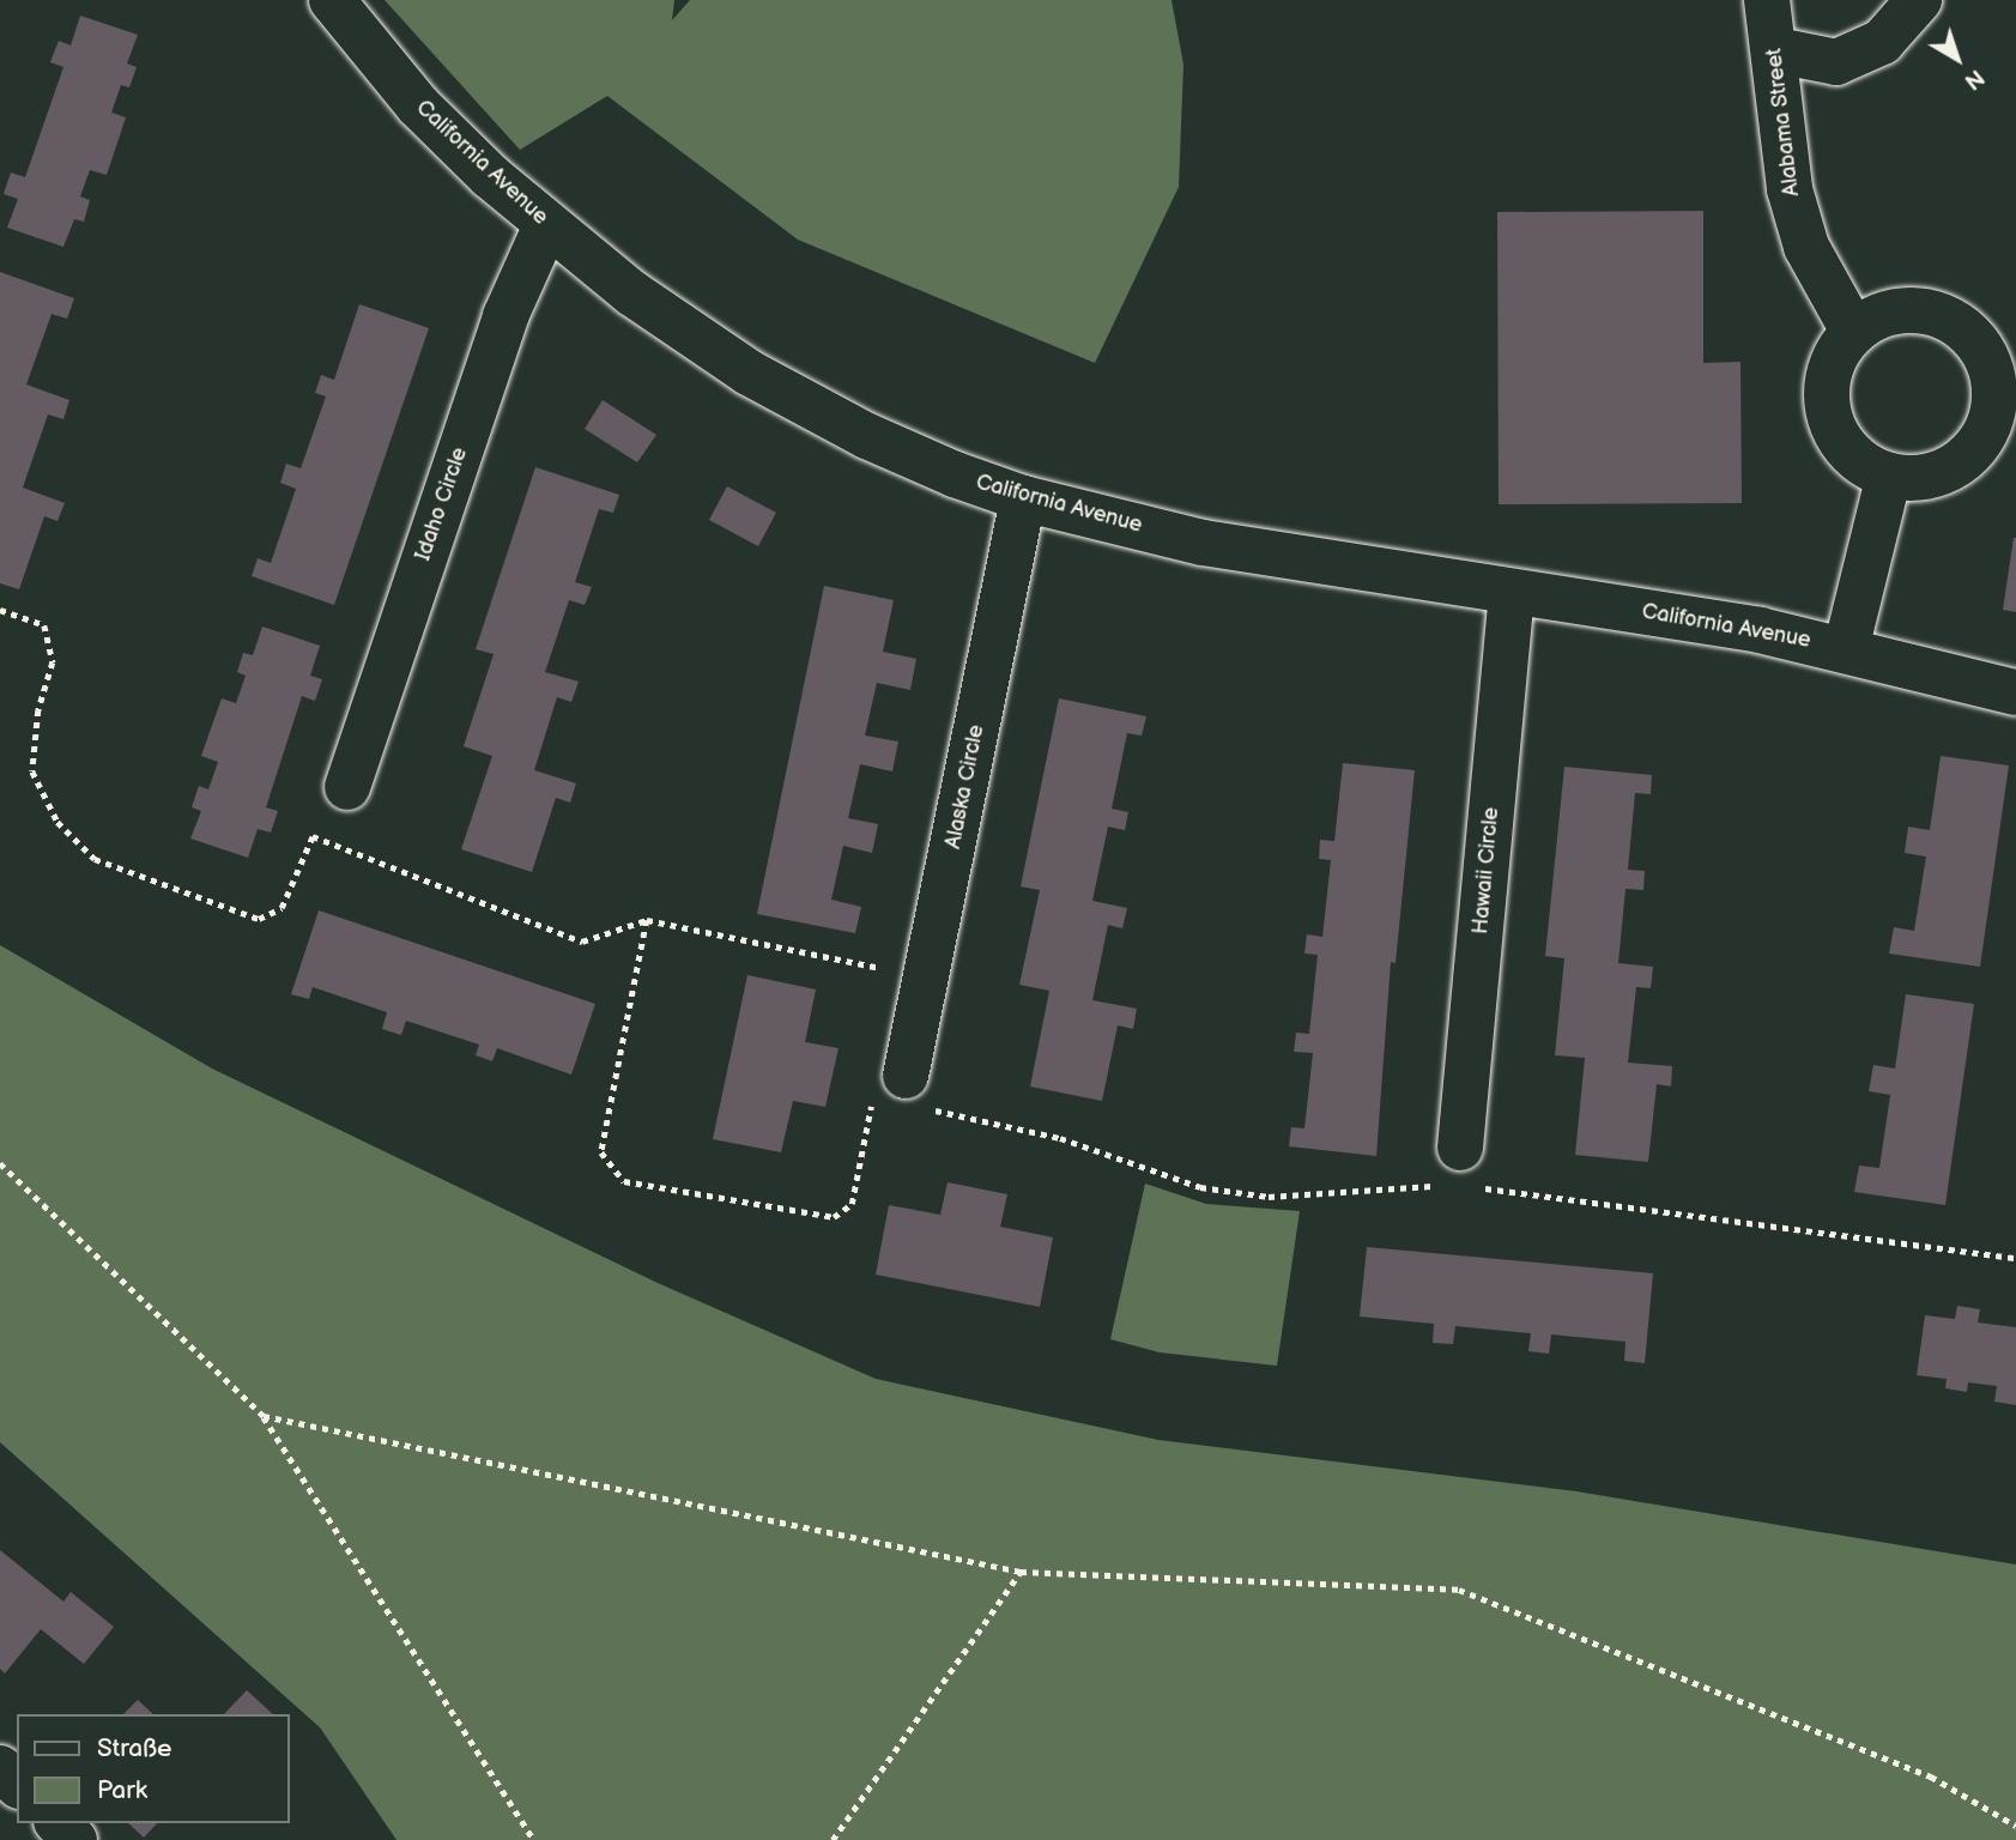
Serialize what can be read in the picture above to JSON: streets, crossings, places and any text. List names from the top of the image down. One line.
{"streets":{"street":["Alabama Street","California Avenue","Idaho Circle","Alaska Circle","Hawaii Circle"]},"crossings":[["California Avenue","Idaho Circle"],["California Avenue","Alaska Circle"],["California Avenue","Hawaii Circle"]],"legend":["Straße","Park"],"north":"bottom right"}
